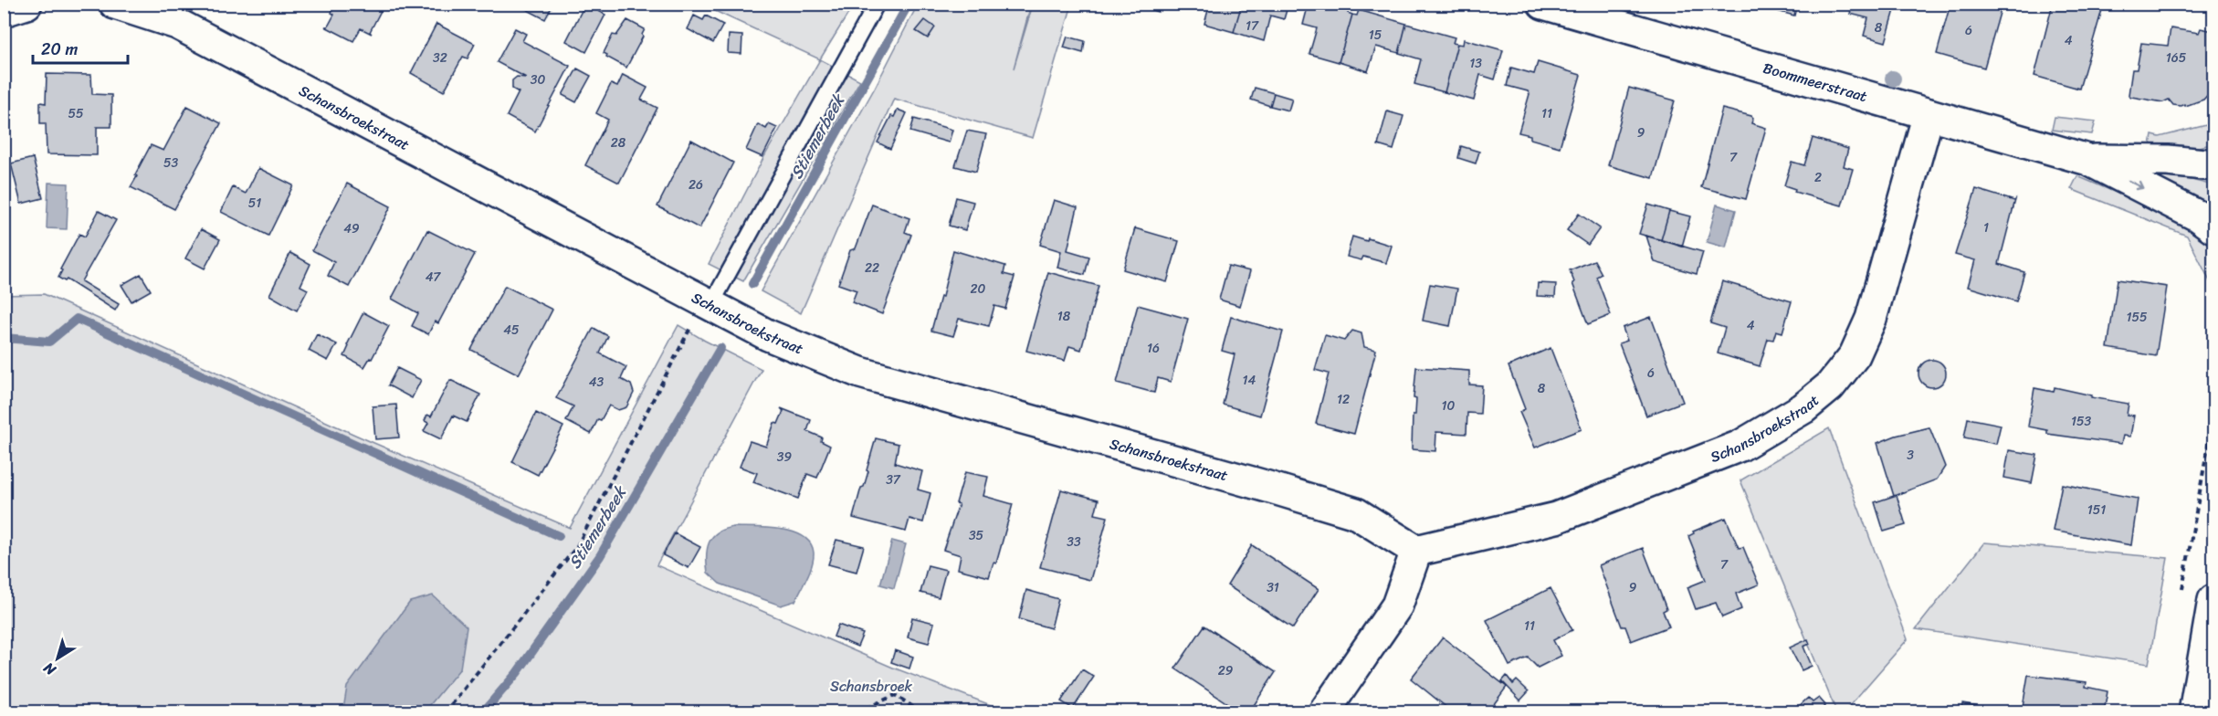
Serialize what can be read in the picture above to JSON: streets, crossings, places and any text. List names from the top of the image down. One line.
{"streets":{"street":["Boommeerstraat","Schansbroekstraat"]},"crossings":[["Boommeerstraat","Schansbroekstraat"]],"water":["Stiemerbeek"],"parks":["Schansbroek"],"house_numbers":["17","8","6","15","4","32","165","13","30","55","11","9","28","7","53","2","26","51","1","49","22","47","20","18","155","4","45","16","6","14","43","8","12","10","153","3","39","37","151","35","33","7","31","9","11","29"],"scale_bar":"20 m","north":"bottom left"}
